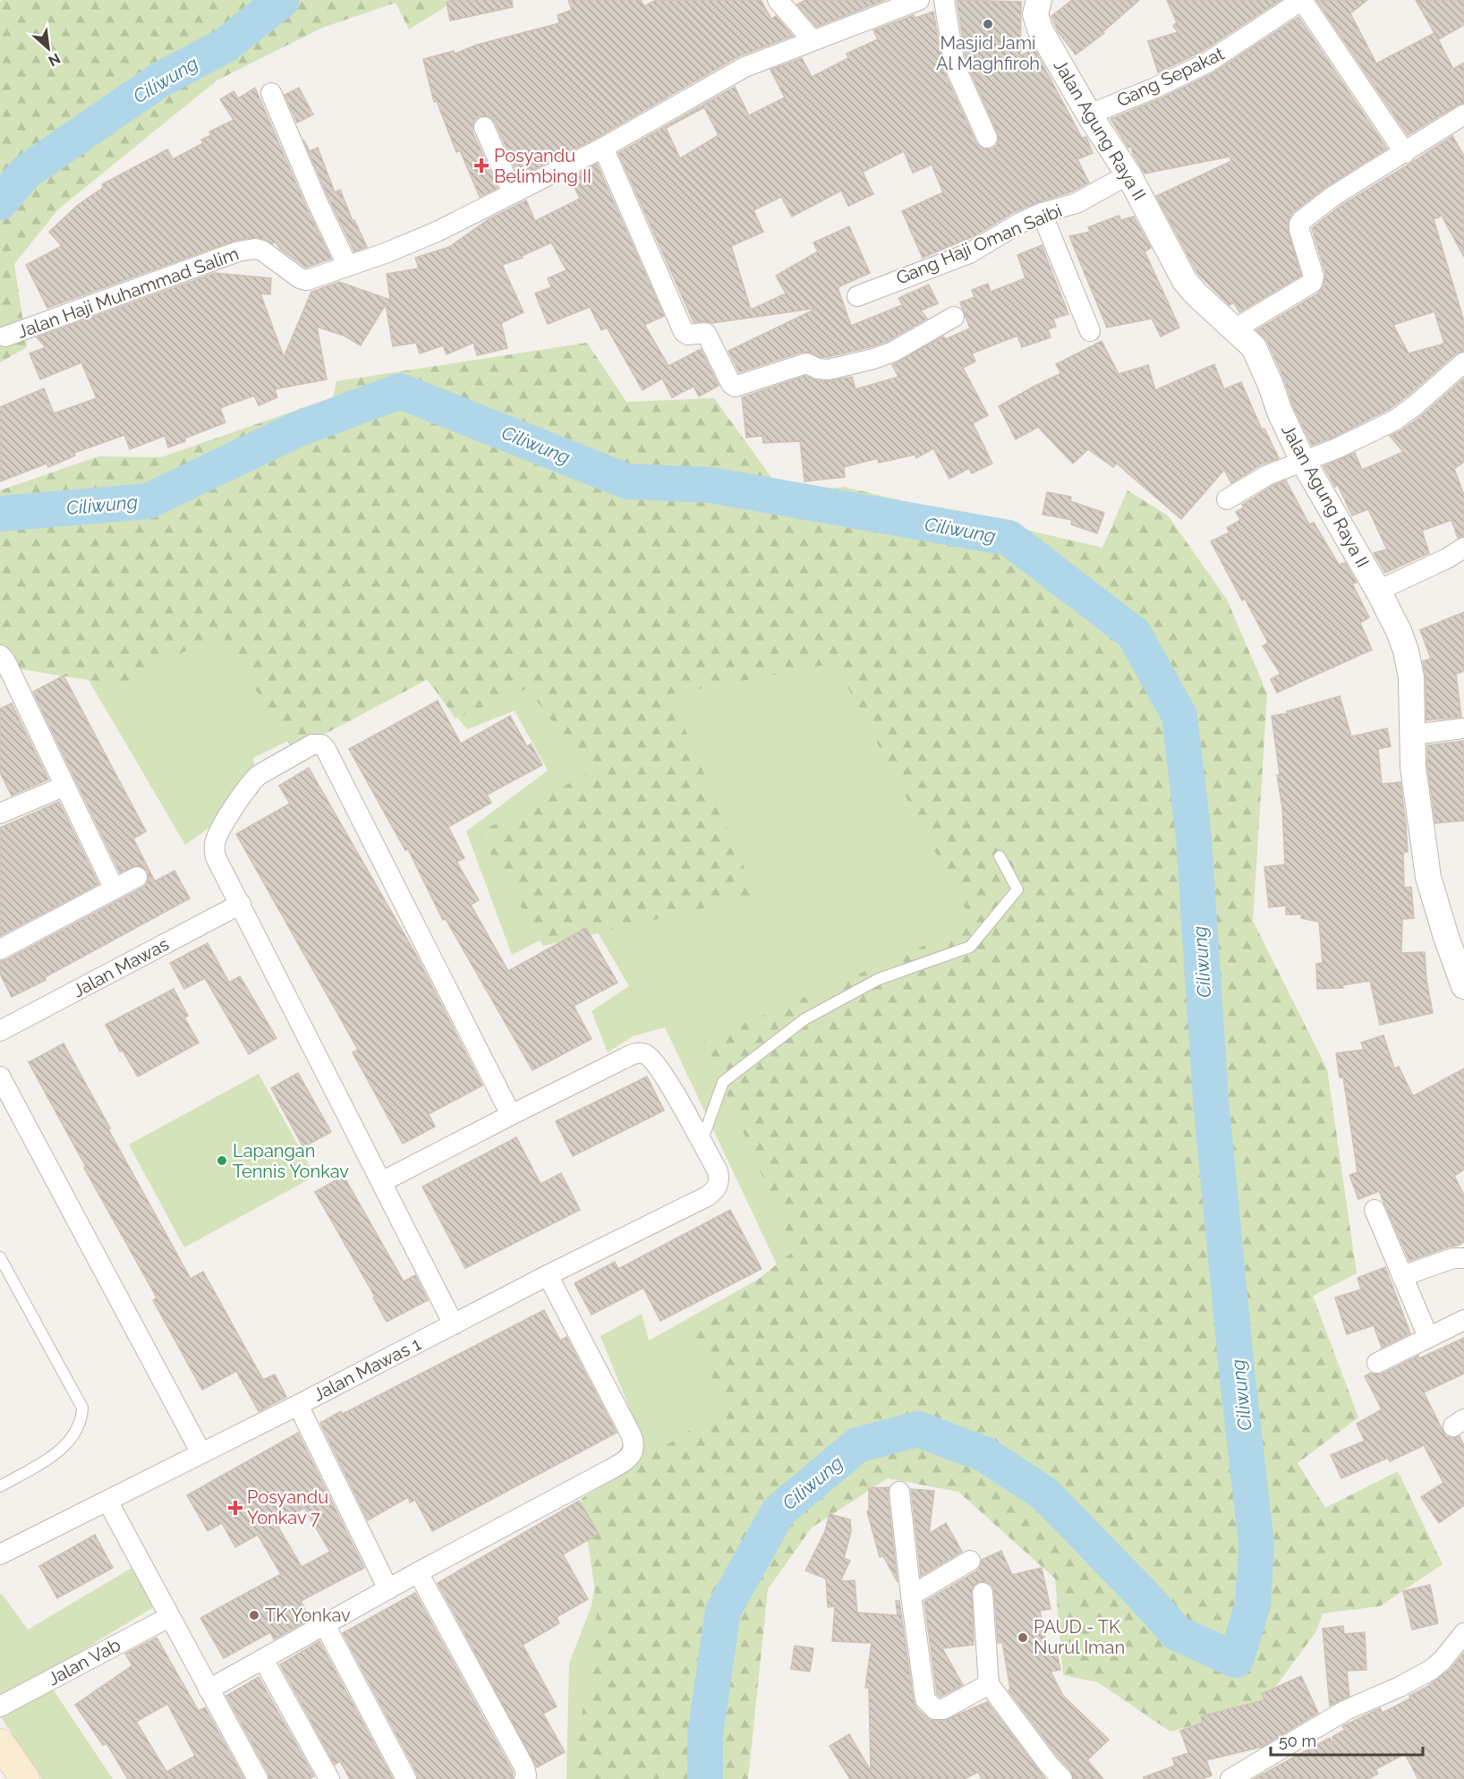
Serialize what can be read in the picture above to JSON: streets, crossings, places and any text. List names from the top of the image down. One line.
{"streets":{"street":["Gang Sepakat","Jalan Agung Raya II","Gang Haji Oman Saibi","Jalan Haji Muhammad Salim","Jalan Mawas","Jalan Mawas 1","Jalan Vab"]},"crossings":[["Gang Sepakat","Jalan Agung Raya II"],["Jalan Agung Raya II","Gang Haji Oman Saibi"]],"water":["Ciliwung"],"places":{"other":["Masjid Jami Al Maghfiroh","Lapangan Tennis Yonkav","TK Yonkav","PAUD - TK Nurul Iman"],"health":["Posyandu Belimbing II","Posyandu Yonkav 7"]},"scale_bar":"50 m","north":"bottom right"}
